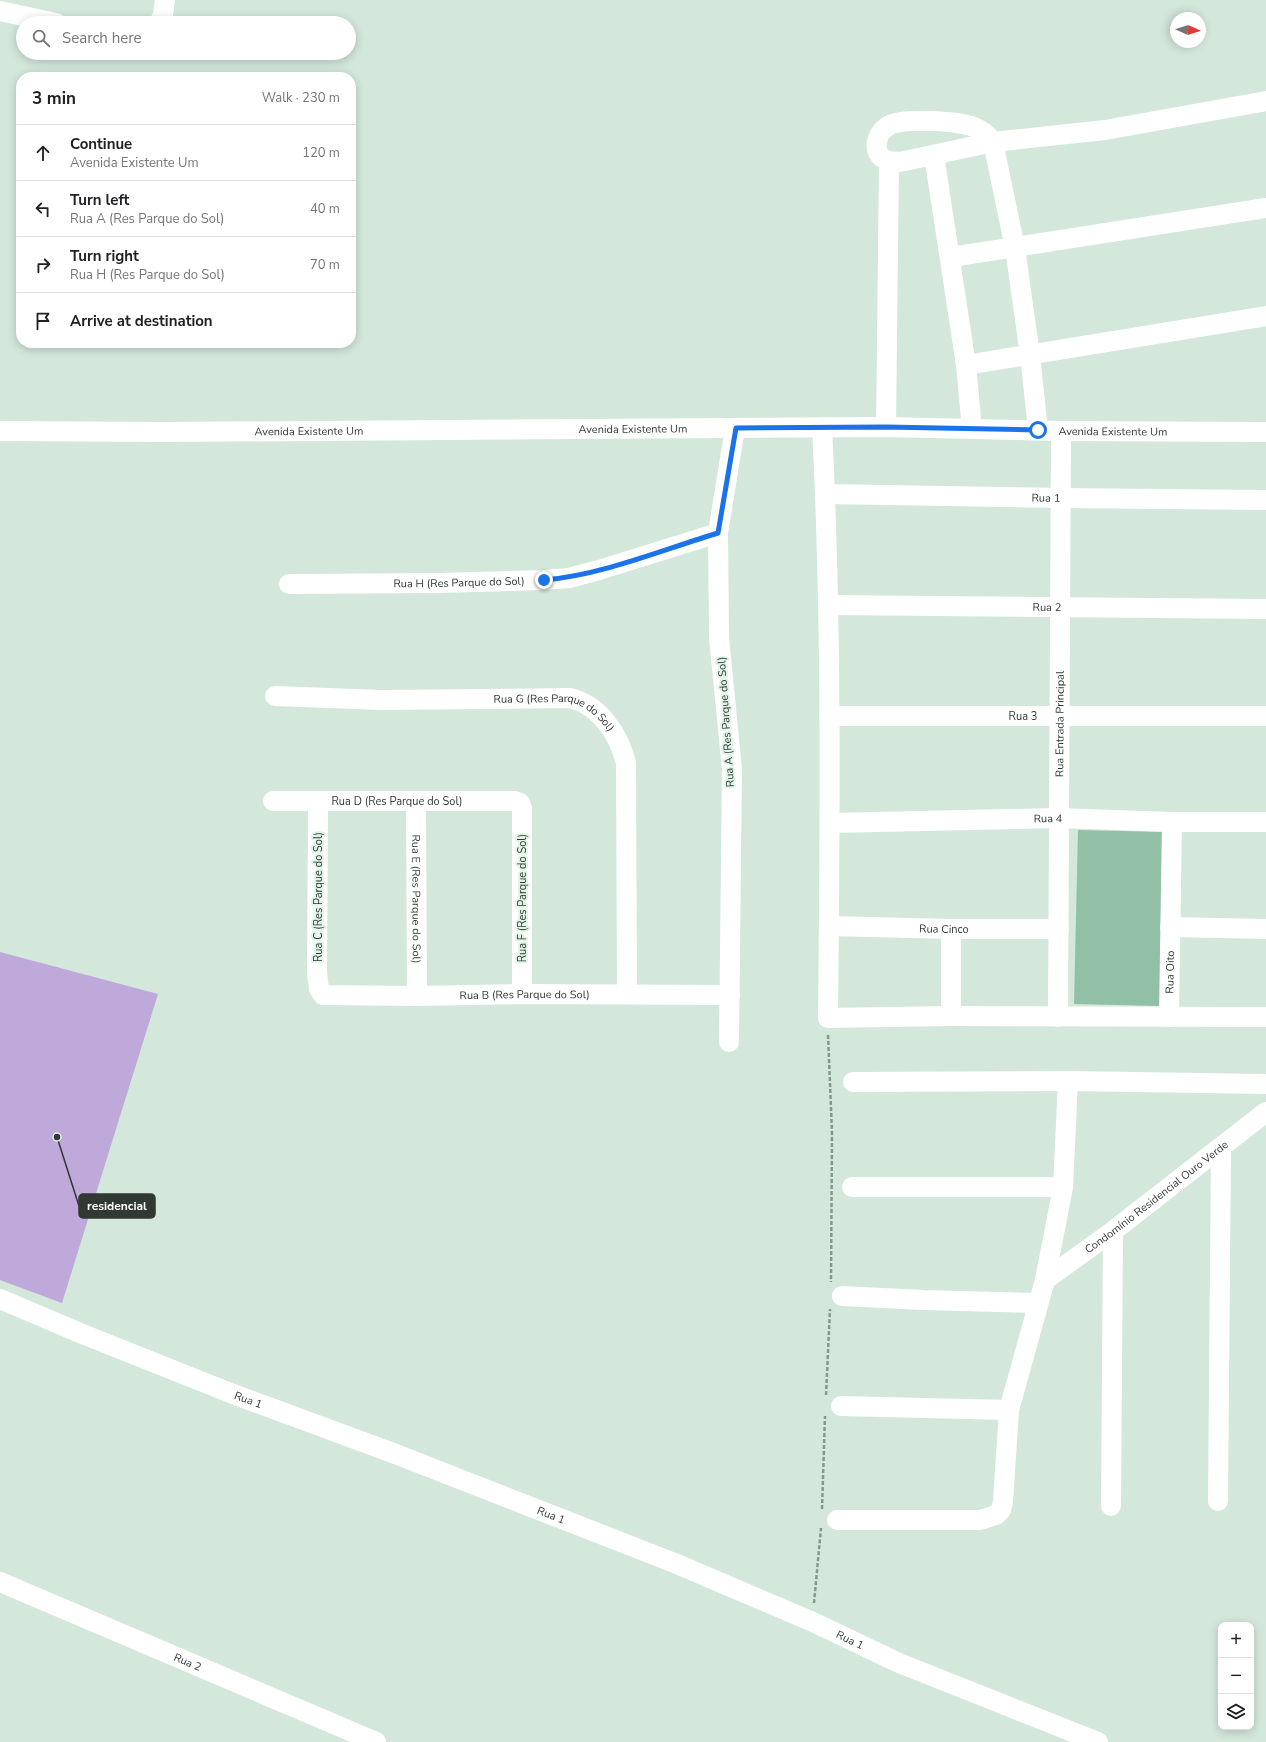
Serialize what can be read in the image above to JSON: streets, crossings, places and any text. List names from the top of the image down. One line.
{"streets":{"street":["Avenida Existente Um","Rua 1","Rua H (Res Parque do Sol)","Rua 2","Rua 3","Rua G (Res Parque do Sol)","Rua A (Res Parque do Sol)","Rua Entrada Principal","Rua D (Res Parque do Sol)","Rua 4","Rua C (Res Parque do Sol)","Rua F (Res Parque do Sol)","Rua E (Res Parque do Sol)","Rua Cinco","Rua Oito","Rua B (Res Parque do Sol)","Condomínio Residencial Ouro Verde"]},"crossings":[["Avenida Existente Um","Rua A (Res Parque do Sol)"],["Avenida Existente Um","Rua Entrada Principal"],["Rua 1","Rua Entrada Principal"],["Rua H (Res Parque do Sol)","Rua A (Res Parque do Sol)"],["Rua 2","Rua Entrada Principal"],["Rua 3","Rua Entrada Principal"],["Rua G (Res Parque do Sol)","Rua B (Res Parque do Sol)"],["Rua A (Res Parque do Sol)","Rua B (Res Parque do Sol)"],["Rua Entrada Principal","Rua 4"],["Rua Entrada Principal","Rua Cinco"],["Rua D (Res Parque do Sol)","Rua C (Res Parque do Sol)"],["Rua D (Res Parque do Sol)","Rua F (Res Parque do Sol)"],["Rua D (Res Parque do Sol)","Rua E (Res Parque do Sol)"],["Rua 4","Rua Oito"],["Rua C (Res Parque do Sol)","Rua B (Res Parque do Sol)"],["Rua F (Res Parque do Sol)","Rua B (Res Parque do Sol)"],["Rua E (Res Parque do Sol)","Rua B (Res Parque do Sol)"]],"places":["residencial"],"north":"right","page":{"search":"Search here","heading":["3 min","Walk · 230 m"],"list":[["Continue","Avenida Existente Um","120 m"],["Turn left","Rua A (Res Parque do Sol)","40 m"],["Turn right","Rua H (Res Parque do Sol)","70 m"],"Arrive at destination"],"map_buttons":["+","−"]}}
